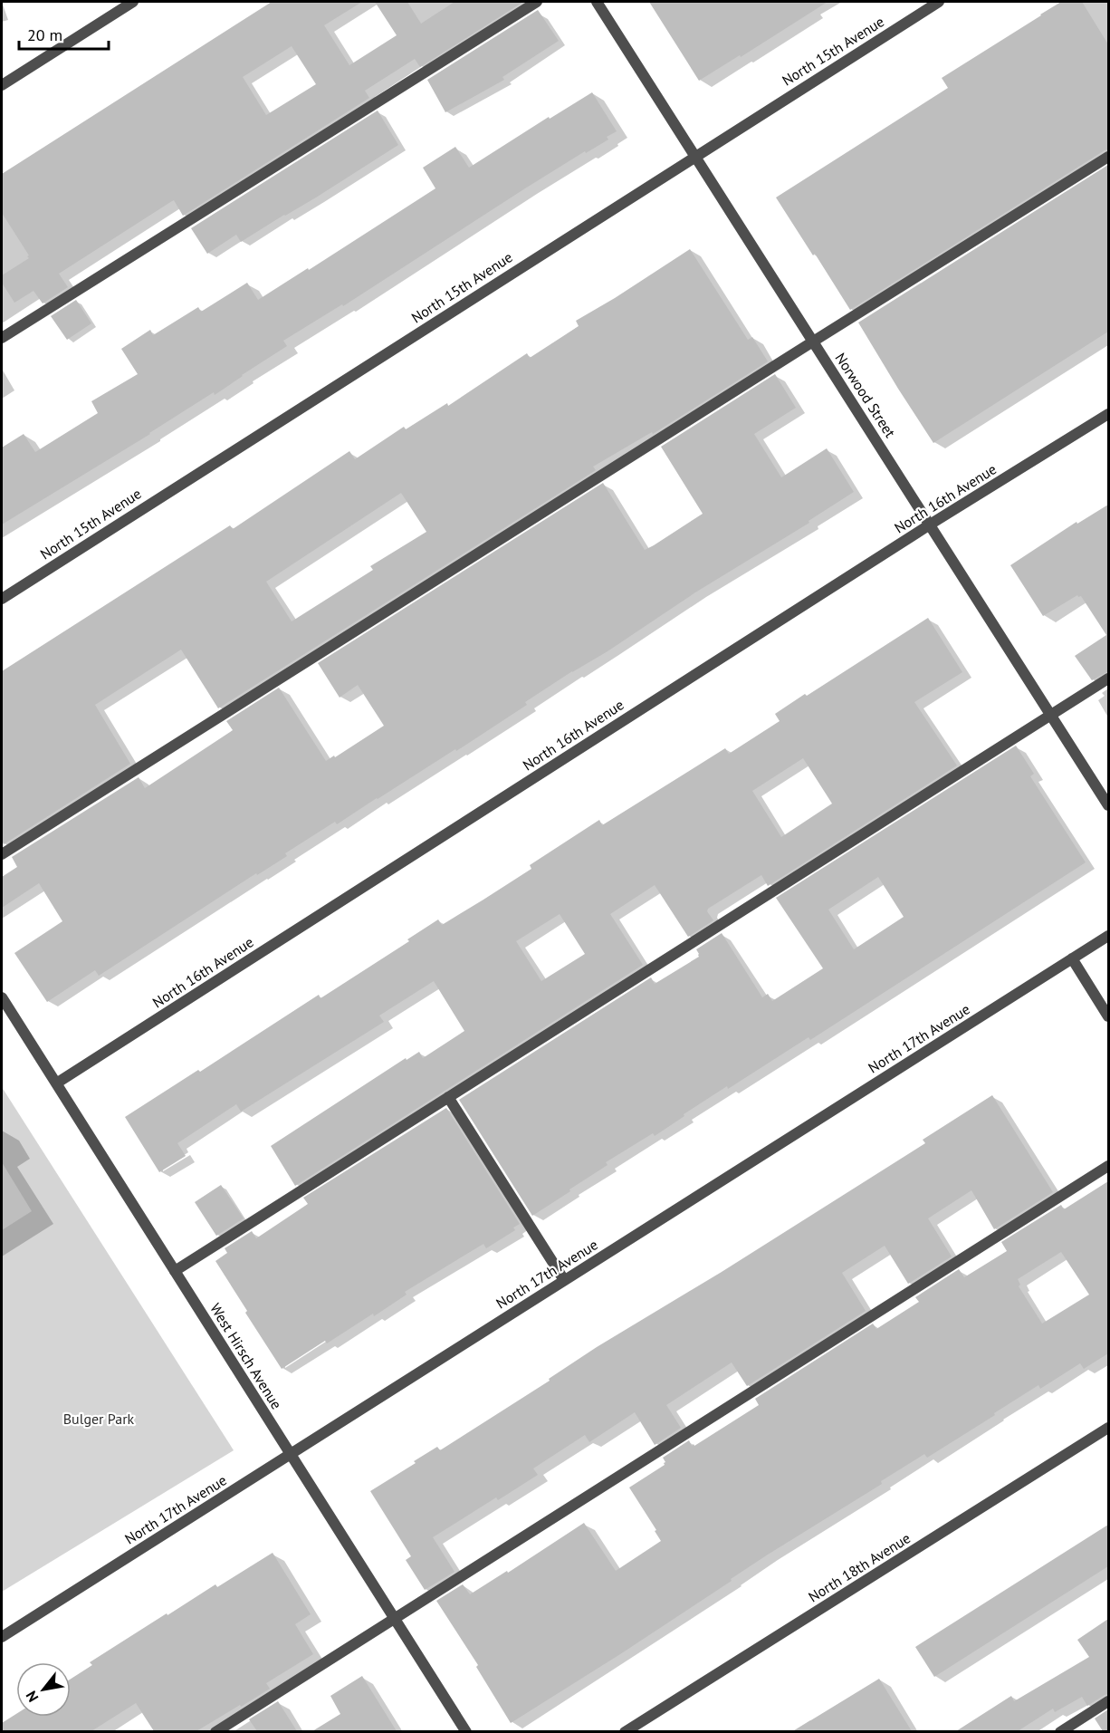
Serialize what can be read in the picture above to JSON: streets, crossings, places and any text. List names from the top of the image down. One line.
{"streets":{"street":["North 15th Avenue","Norwood Street","North 16th Avenue","North 17th Avenue","West Hirsch Avenue","North 18th Avenue"]},"crossings":[["North 15th Avenue","Norwood Street"],["Norwood Street","North 16th Avenue"],["North 16th Avenue","West Hirsch Avenue"],["North 17th Avenue","West Hirsch Avenue"]],"parks":["Bulger Park"],"scale_bar":"20 m","north":"bottom left"}
